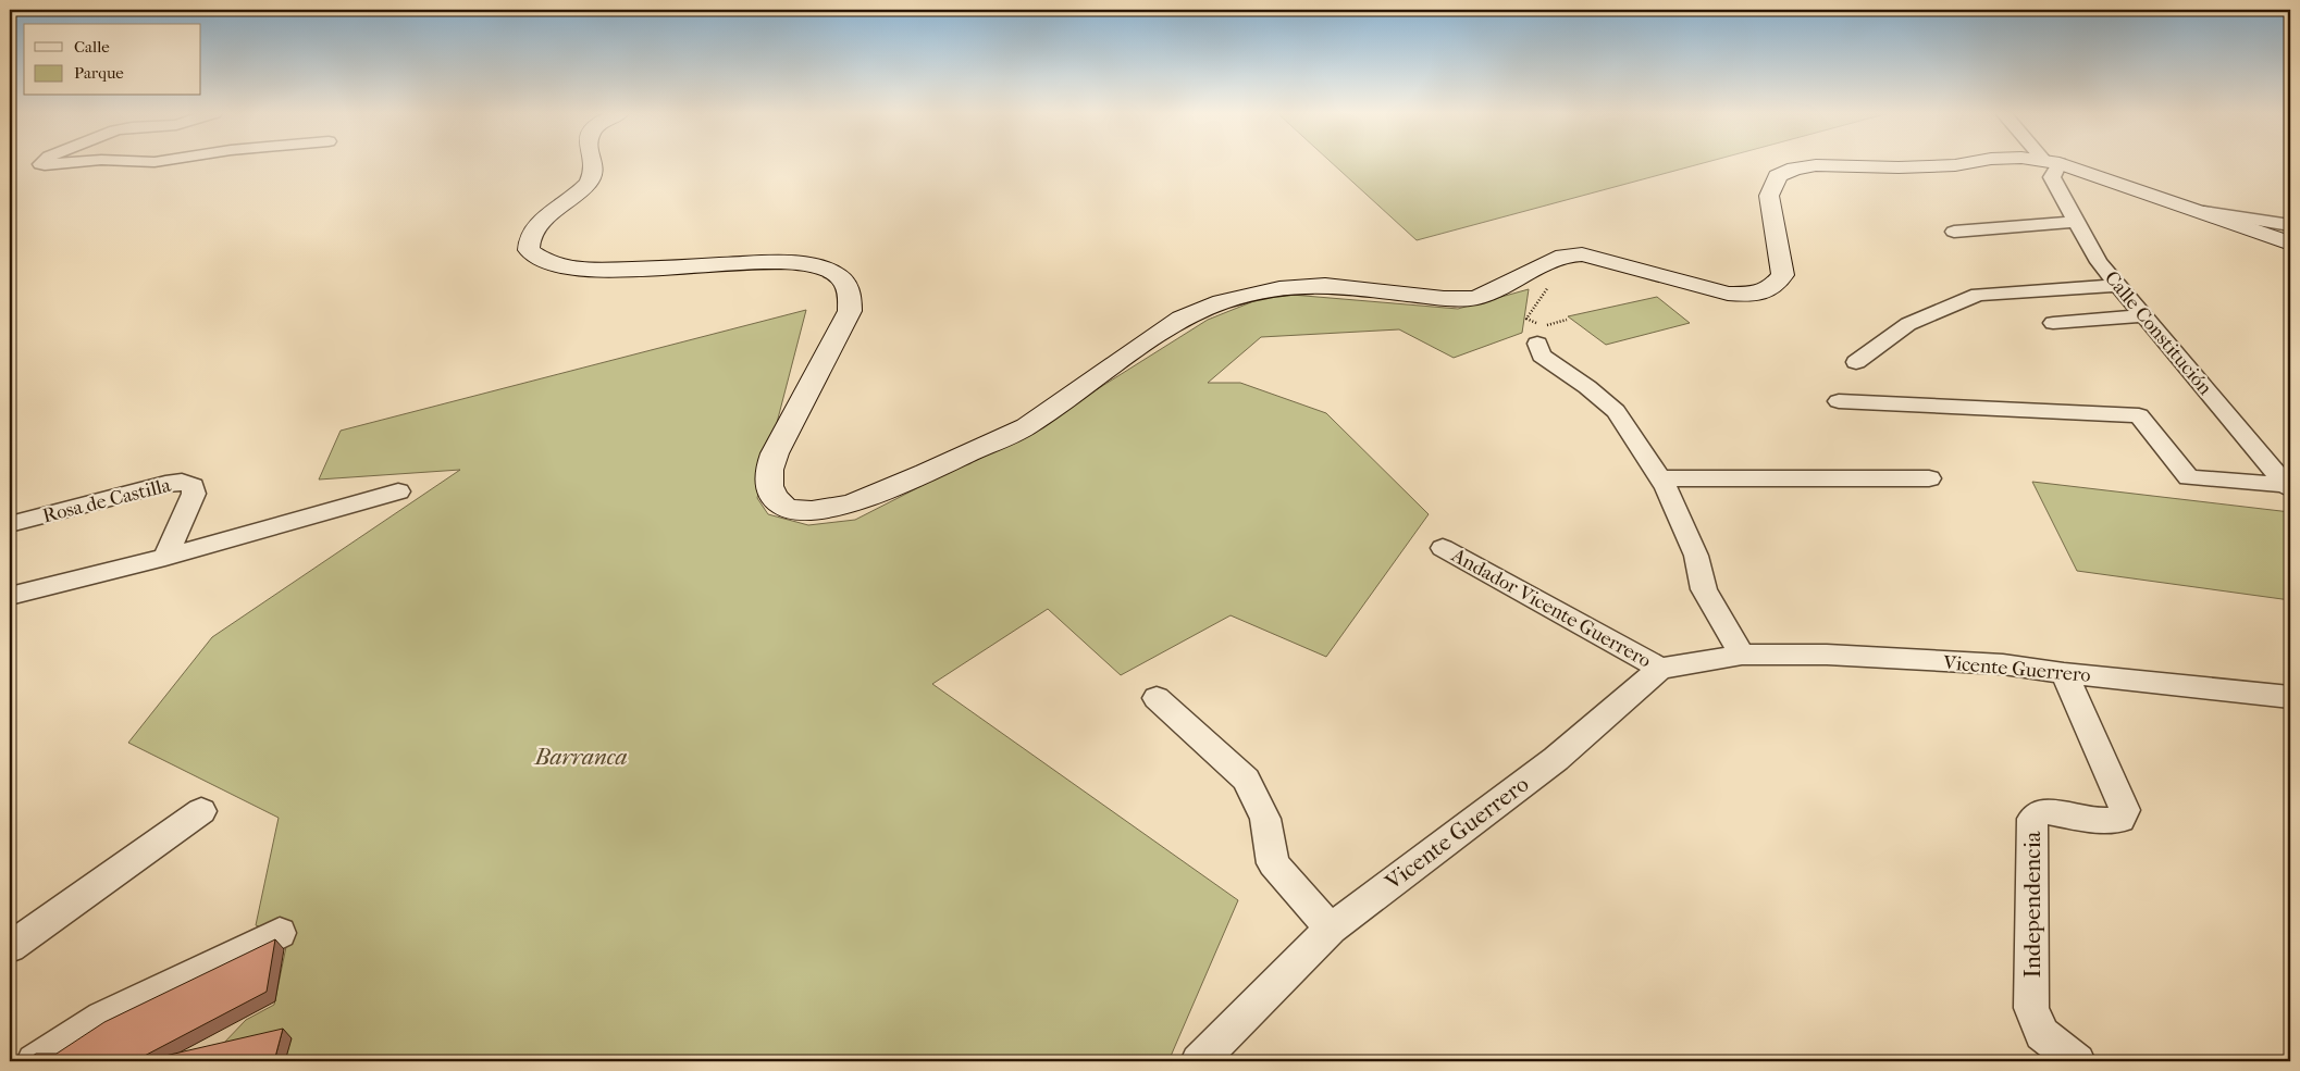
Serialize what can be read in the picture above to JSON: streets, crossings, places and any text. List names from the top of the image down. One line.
{"streets":{"street":["Calle Constitución","Rosa de Castilla","Andador Vicente Guerrero","Vicente Guerrero","Independencia"]},"crossings":[["Andador Vicente Guerrero","Vicente Guerrero"],["Vicente Guerrero","Independencia"]],"parks":["Barranca"],"legend":["Calle","Parque"]}
